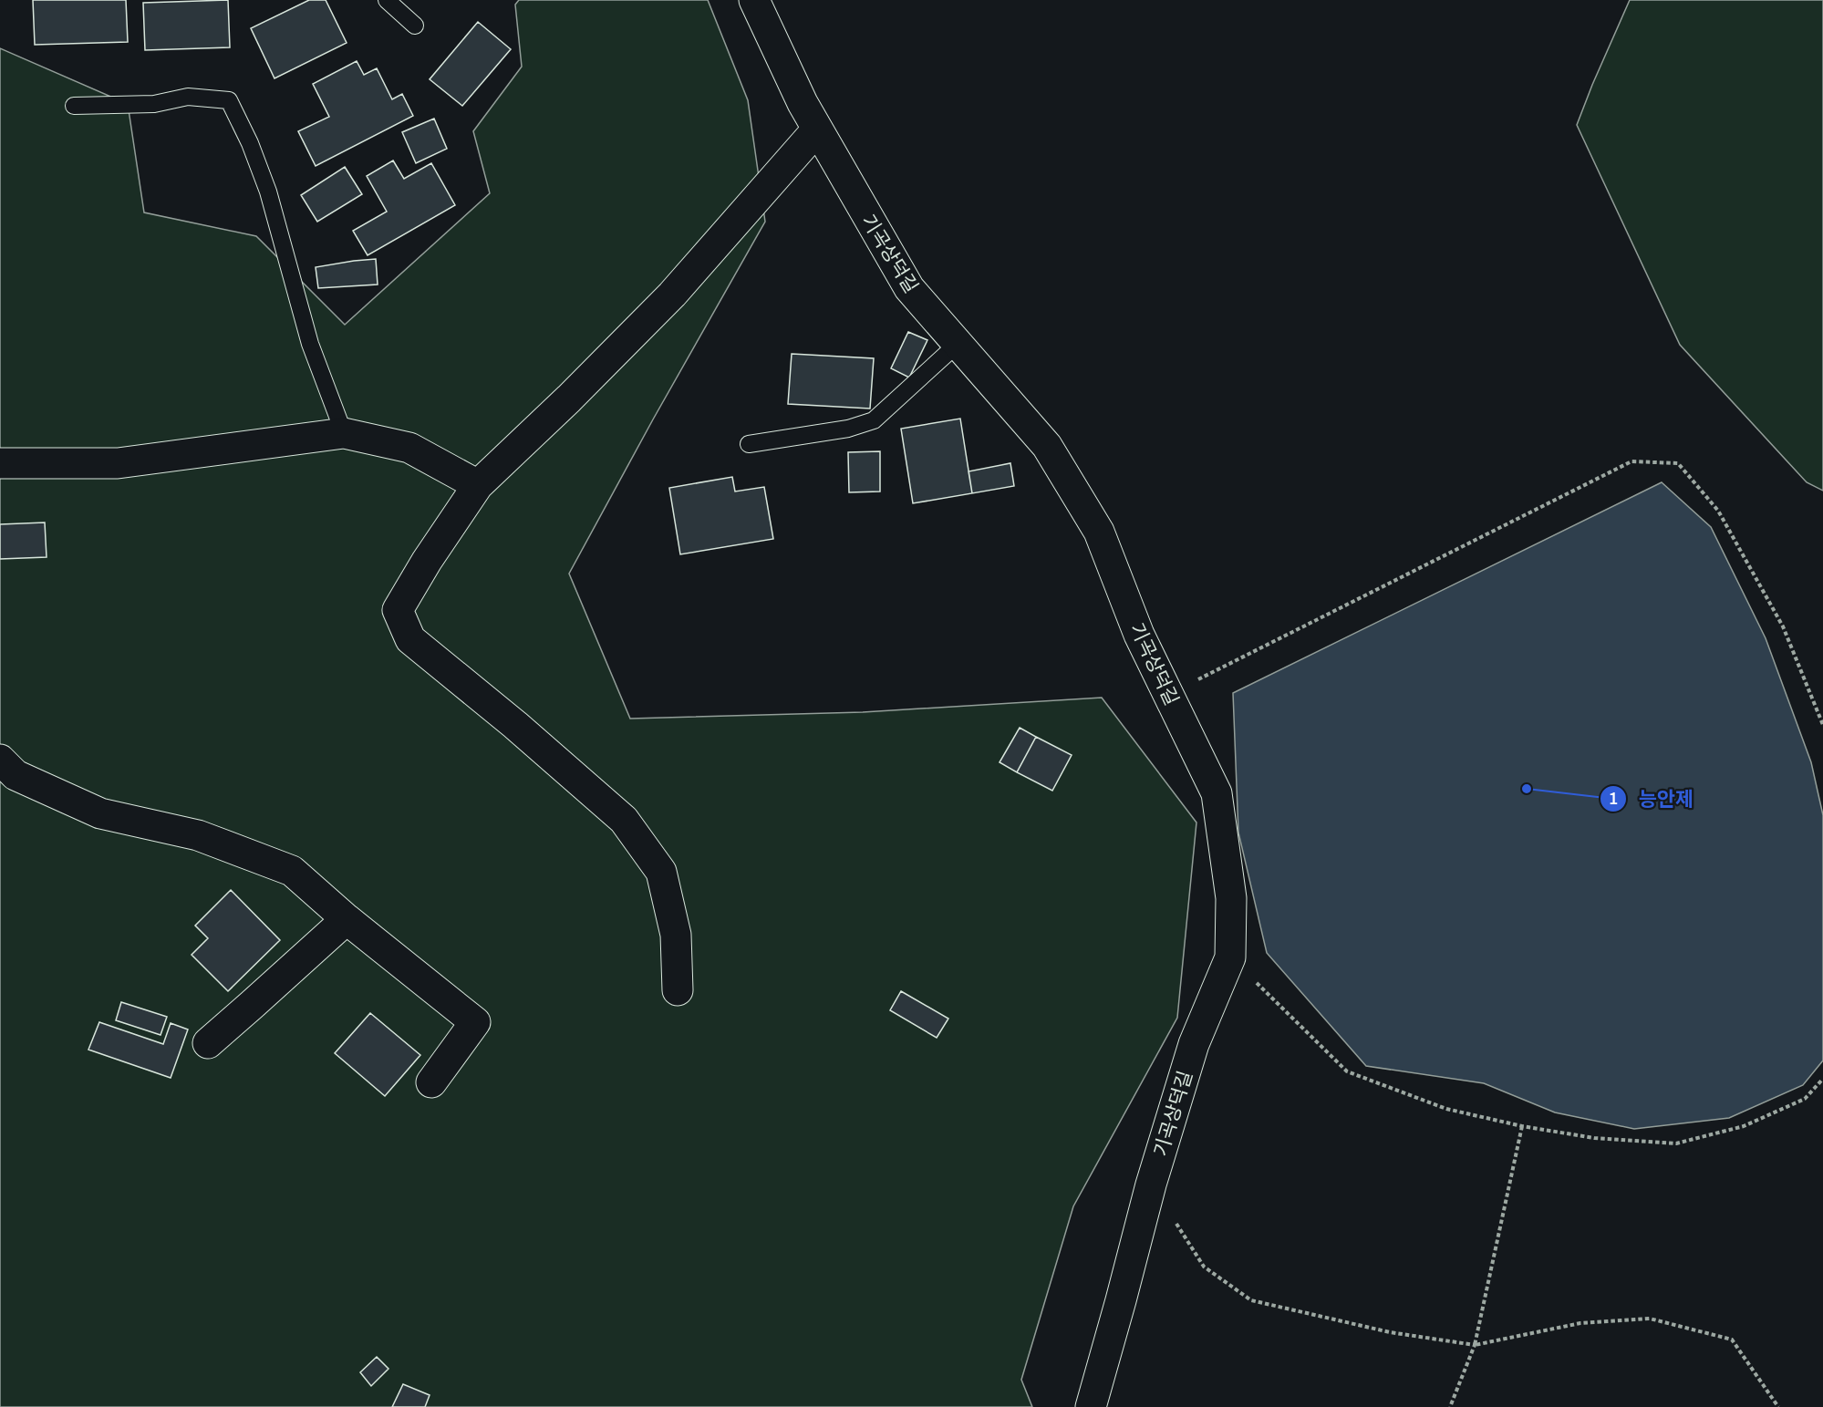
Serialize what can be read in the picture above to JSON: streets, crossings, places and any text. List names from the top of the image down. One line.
{"streets":{"street":["기곡상덕길"]},"places":["능안제"]}
